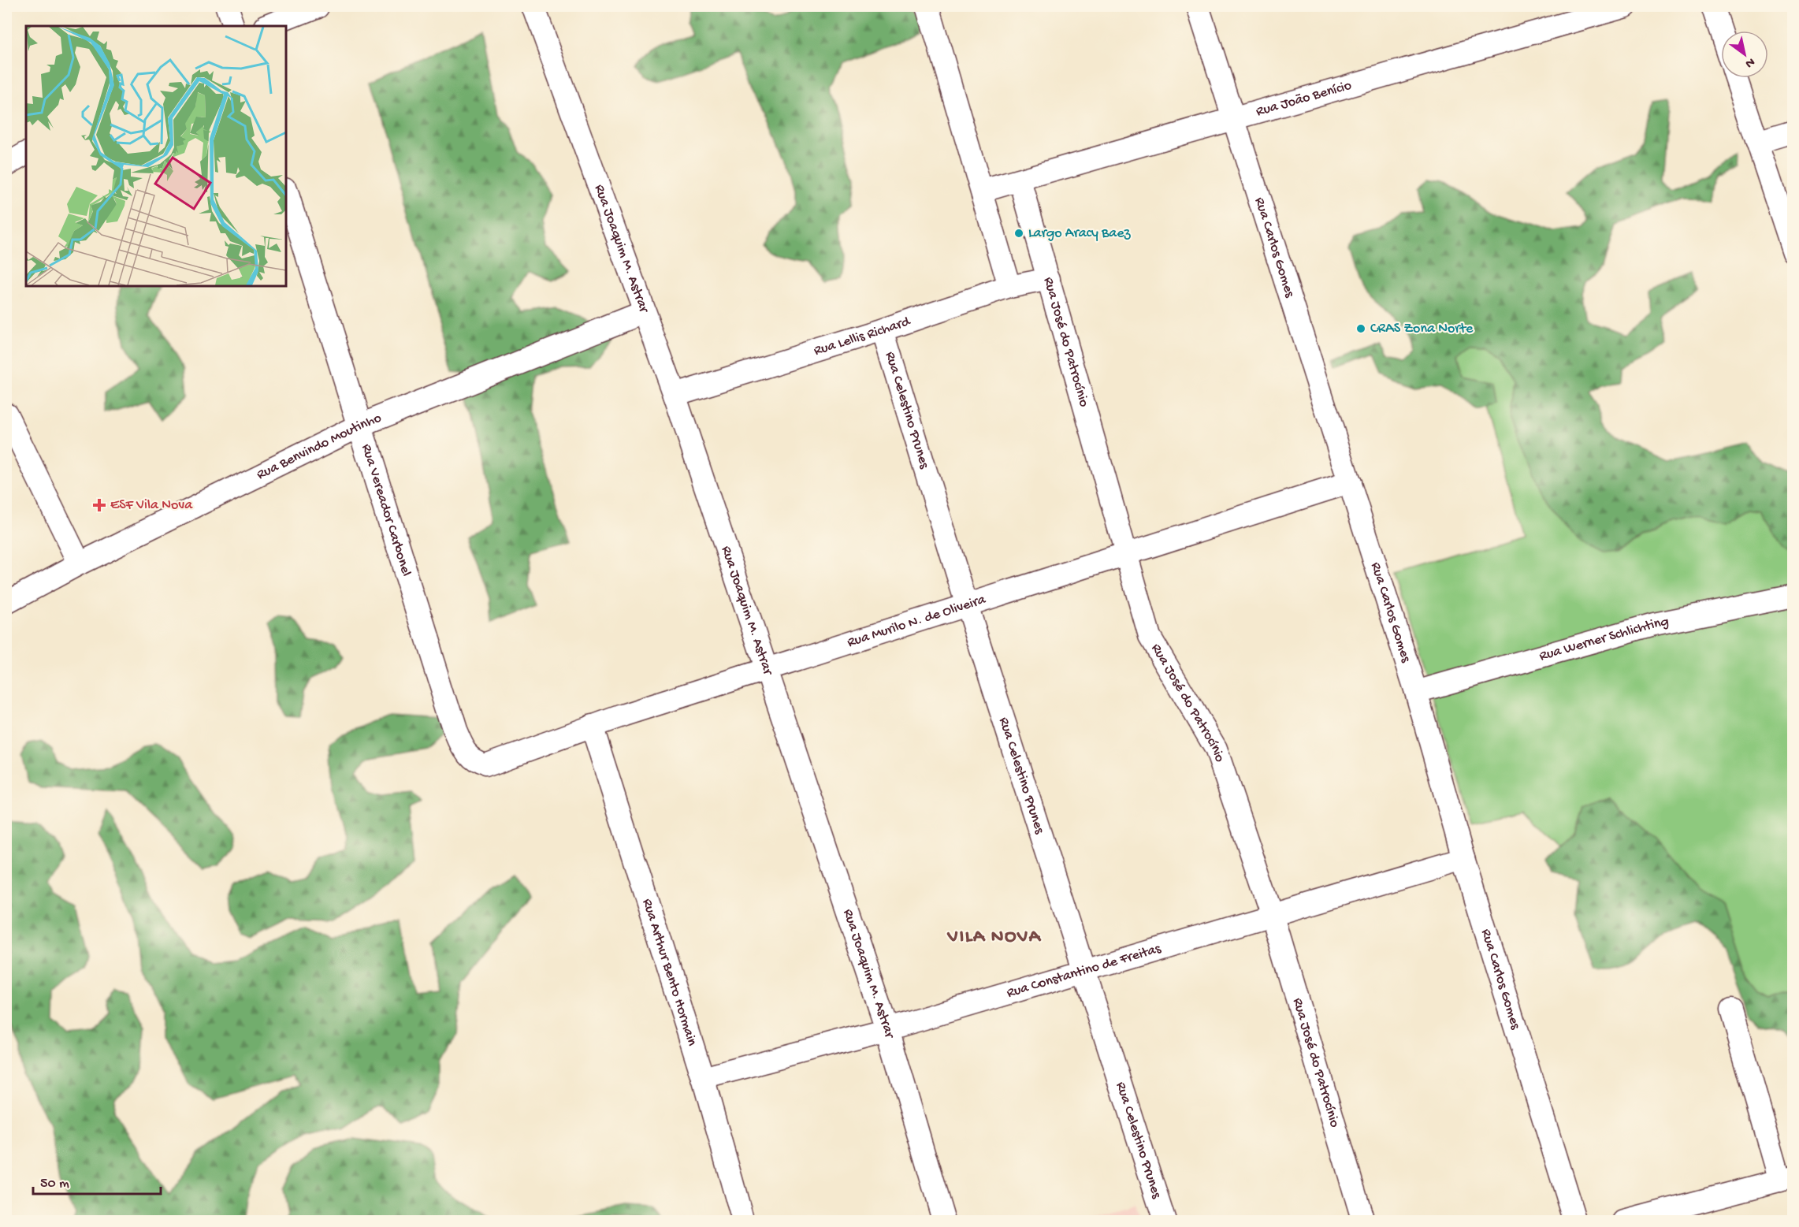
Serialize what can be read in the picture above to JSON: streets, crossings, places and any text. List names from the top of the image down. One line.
{"streets":{"street":["Rua João Benício","Rua Carlos Gomes","Rua Joaquim M. Astrar","Rua Lellis Richard","Rua José do Patrocínio","Rua Celestino Prunes","Rua Benvindo Moutinho","Rua Vereador Carbonel","Rua Murilo N. de Oliveira","Rua Werner Schlichting","Rua Constantino de Freitas","Rua Arthur Bento Hormain"]},"crossings":[["Rua João Benício","Rua Carlos Gomes"],["Rua João Benício","Rua José do Patrocínio"],["Rua Carlos Gomes","Rua Murilo N. de Oliveira"],["Rua Carlos Gomes","Rua Werner Schlichting"],["Rua Carlos Gomes","Rua Constantino de Freitas"],["Rua Joaquim M. Astrar","Rua Lellis Richard"],["Rua Joaquim M. Astrar","Rua Benvindo Moutinho"],["Rua Joaquim M. Astrar","Rua Murilo N. de Oliveira"],["Rua Joaquim M. Astrar","Rua Constantino de Freitas"],["Rua Lellis Richard","Rua José do Patrocínio"],["Rua Lellis Richard","Rua Celestino Prunes"],["Rua José do Patrocínio","Rua Murilo N. de Oliveira"],["Rua José do Patrocínio","Rua Constantino de Freitas"],["Rua Celestino Prunes","Rua Murilo N. de Oliveira"],["Rua Celestino Prunes","Rua Constantino de Freitas"],["Rua Benvindo Moutinho","Rua Vereador Carbonel"],["Rua Vereador Carbonel","Rua Murilo N. de Oliveira"],["Rua Murilo N. de Oliveira","Rua Arthur Bento Hormain"],["Rua Constantino de Freitas","Rua Arthur Bento Hormain"]],"districts":["VILA NOVA"],"places":{"other":["Largo Aracy Baez","CRAS Zona Norte"],"health":["ESF Vila Nova"]},"scale_bar":"50 m","north":"bottom right"}
